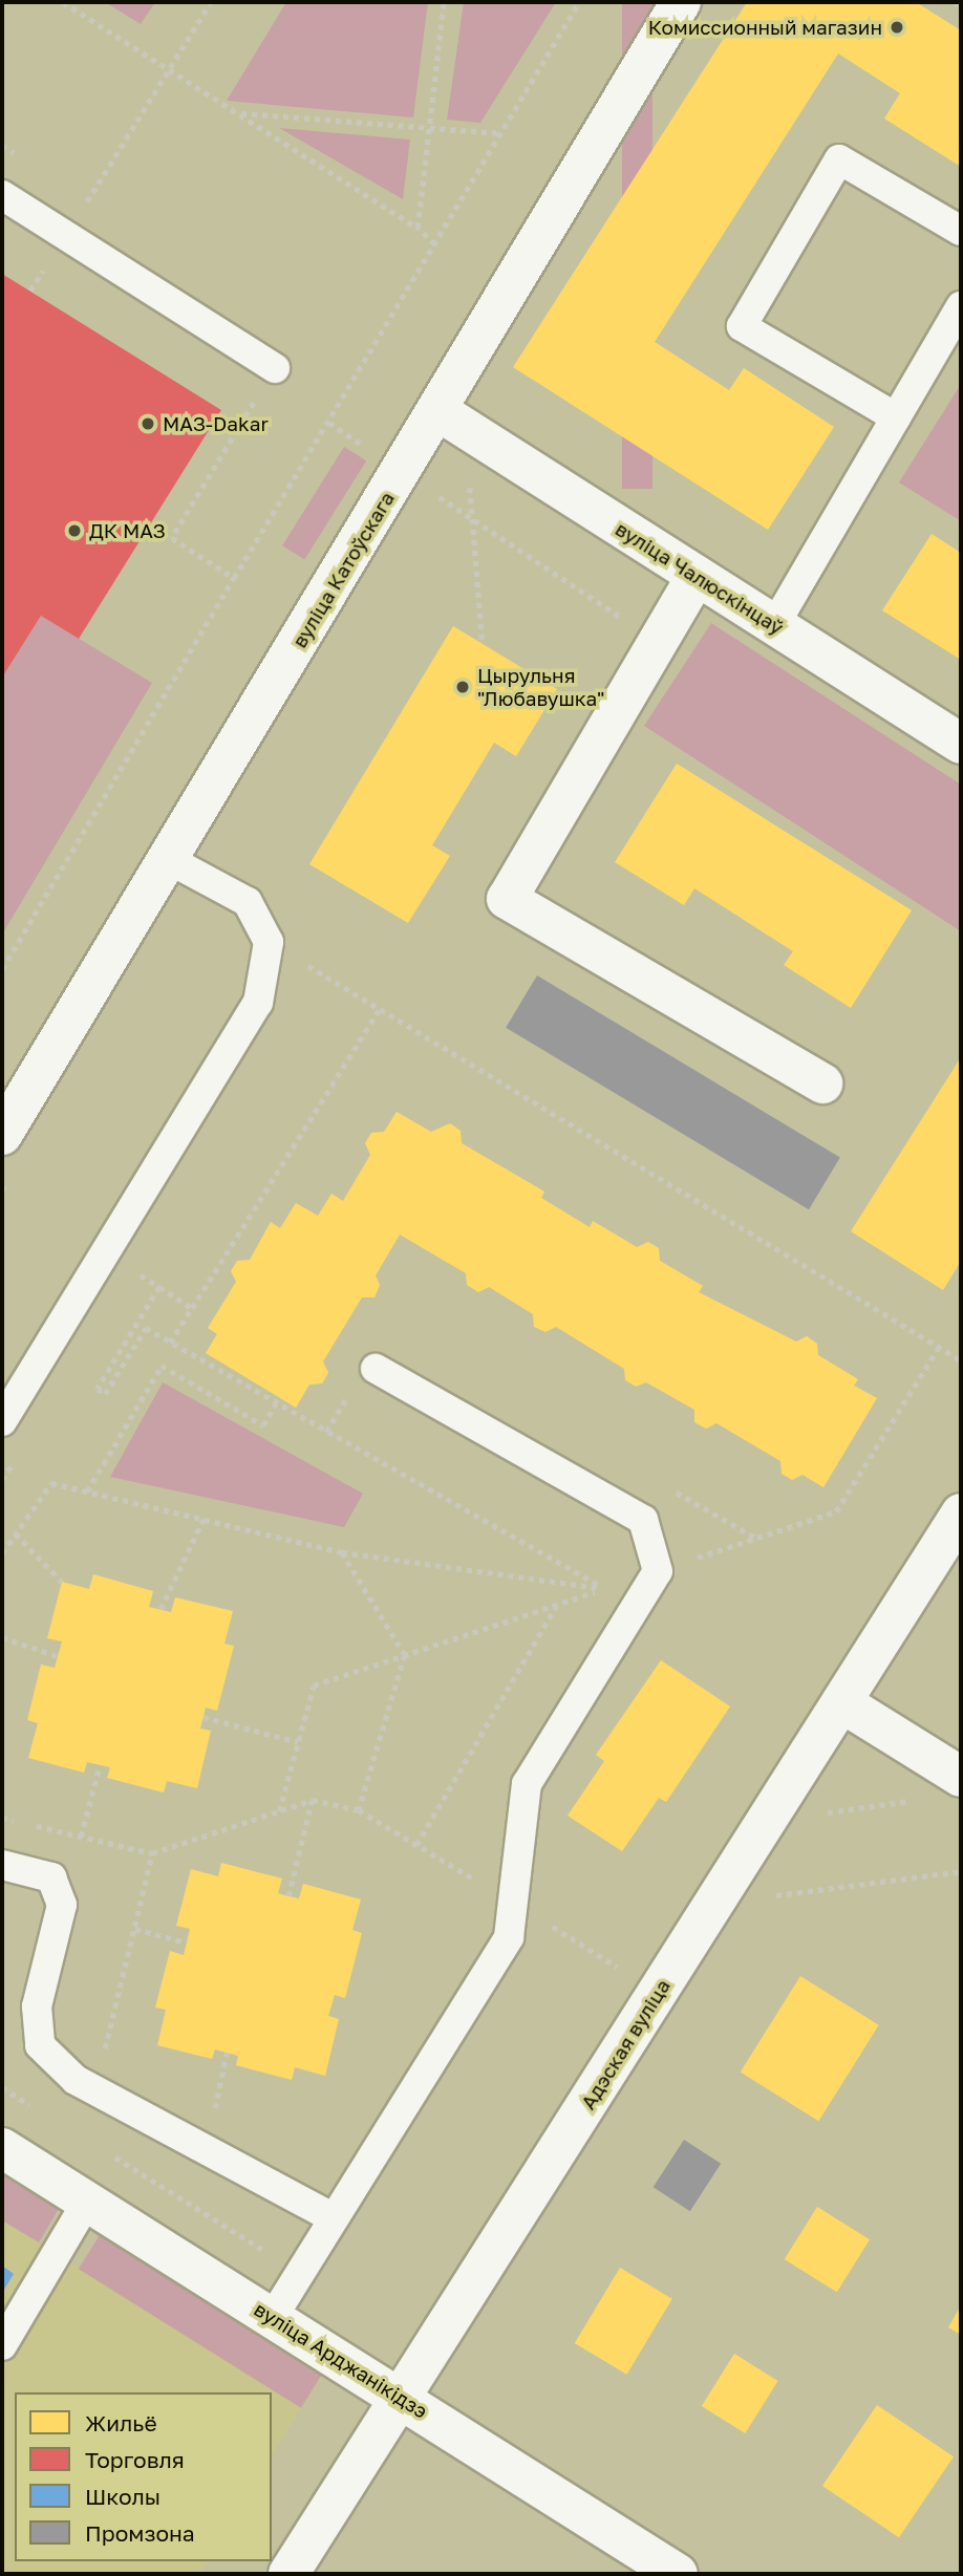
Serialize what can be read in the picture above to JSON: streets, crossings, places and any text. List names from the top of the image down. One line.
{"streets":{"street":["вуліца Катоўскага","вуліца Чалюскінцаў","Адэская вуліца","вуліца Арджанікідзэ"]},"crossings":[["вуліца Катоўскага","вуліца Чалюскінцаў"],["Адэская вуліца","вуліца Арджанікідзэ"]],"places":["Комиссионный магазин","МАЗ-Dakar","ДК МАЗ","Цырульня \"Любавушка\""],"legend":["Жильё","Торговля","Школы","Промзона"]}
